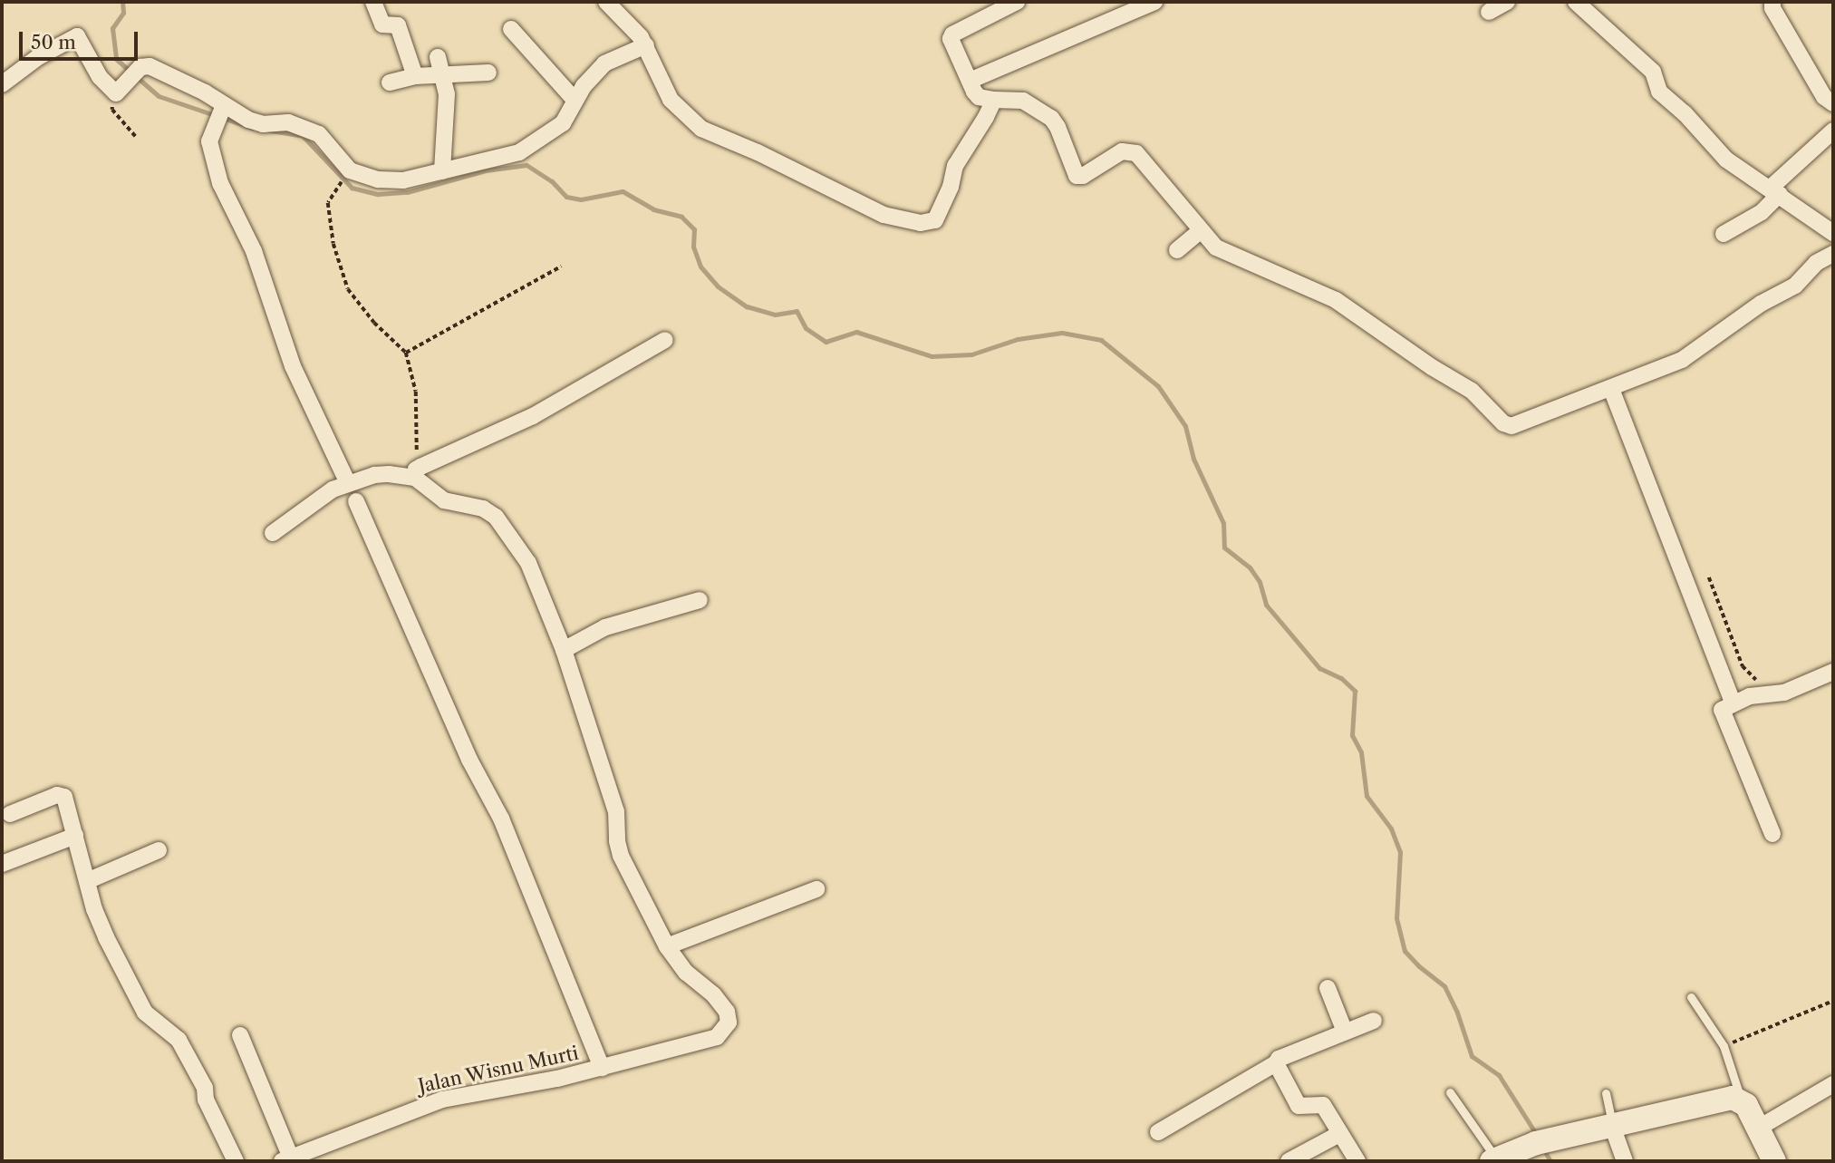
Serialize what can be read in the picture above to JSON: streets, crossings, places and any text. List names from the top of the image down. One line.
{"streets":{"street":["Jalan Wisnu Murti"]},"scale_bar":"50 m"}
